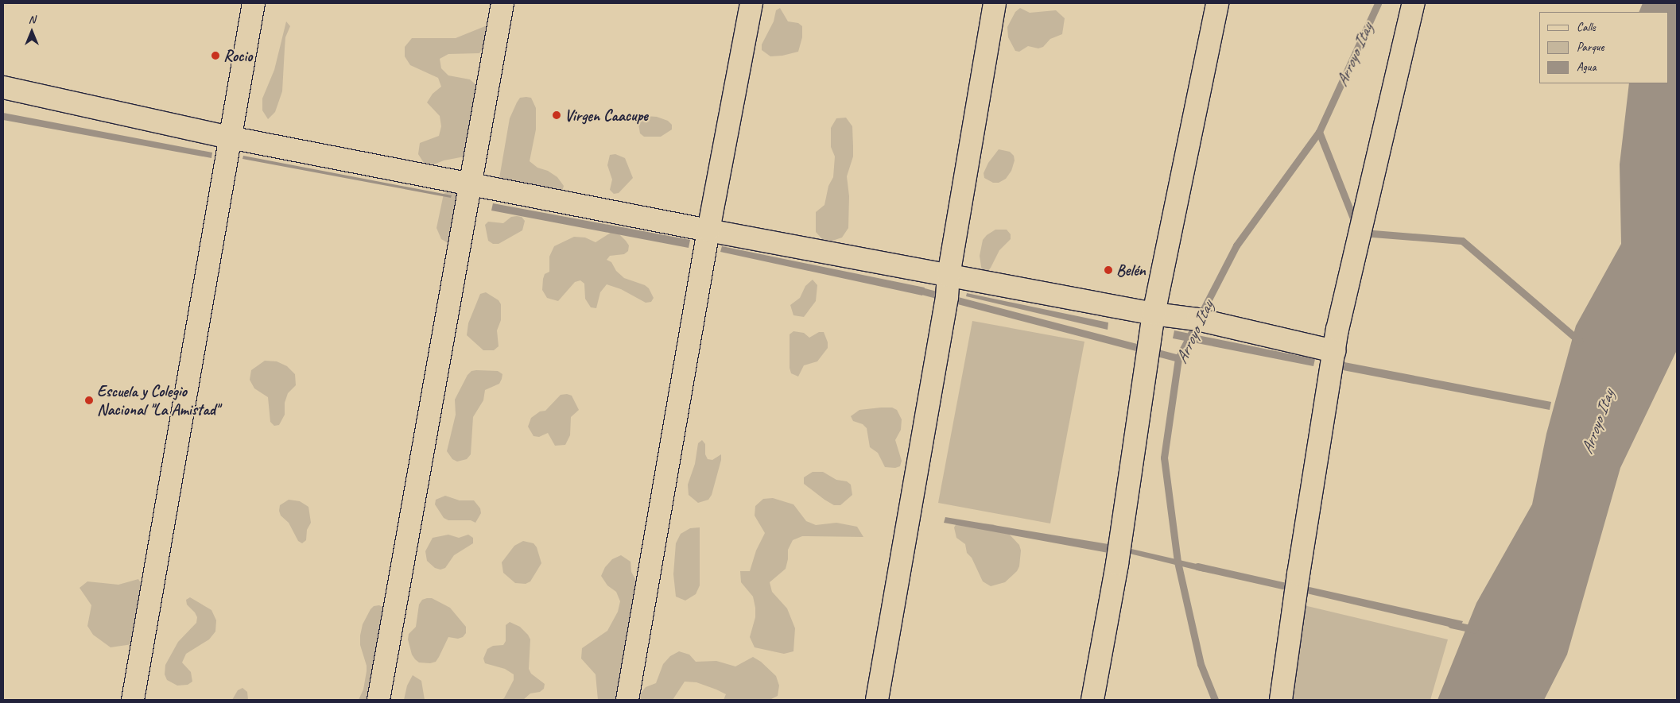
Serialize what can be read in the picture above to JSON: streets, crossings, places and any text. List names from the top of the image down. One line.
{"water":["Arroyo Itay"],"places":["Rocio","Virgen Caacupe","Belén","Escuela y Colegio Nacional \"La Amistad\""],"legend":["Calle","Parque","Agua"],"north":"top"}
